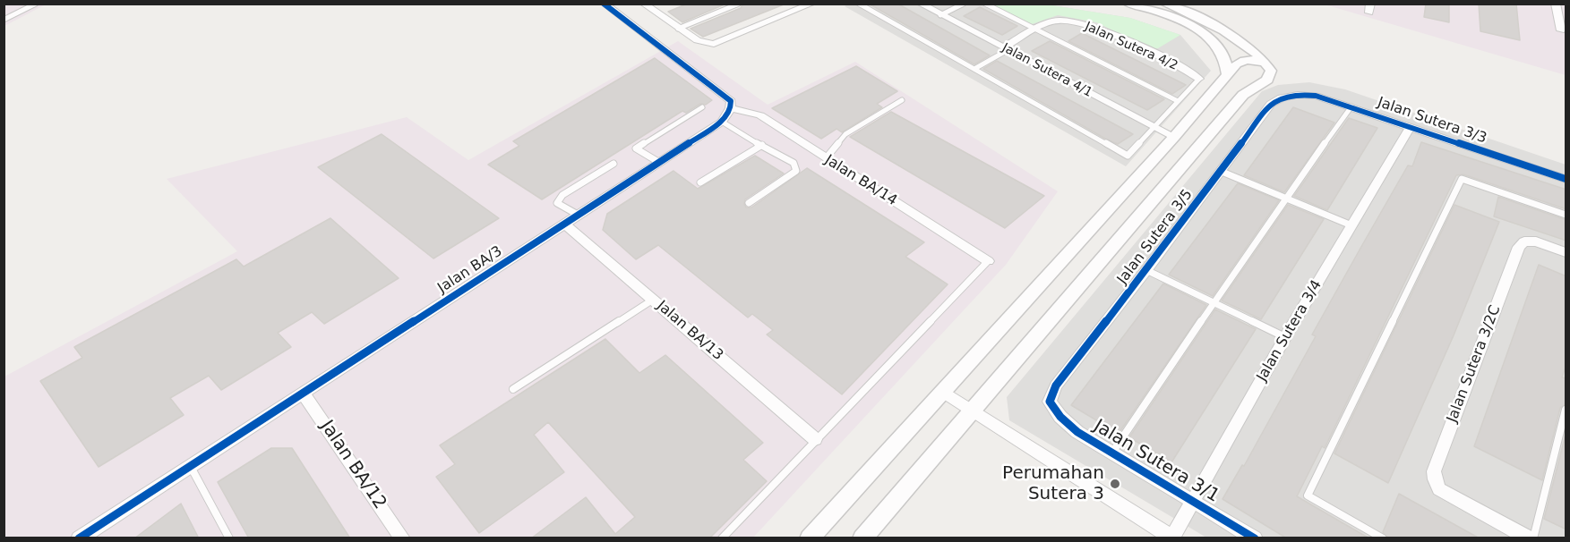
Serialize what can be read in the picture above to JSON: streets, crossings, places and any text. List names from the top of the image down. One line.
{"streets":{"street":["Jalan Sutera 4/2","Jalan Sutera 4/1","Jalan Sutera 3/3","Jalan BA/14","Jalan Sutera 3/5","Jalan BA/3","Jalan BA/13","Jalan Sutera 3/4","Jalan Sutera 3/2C","Jalan Sutera 3/1","Jalan BA/12"]},"crossings":[["Jalan Sutera 4/2","Jalan Sutera 4/1"],["Jalan Sutera 3/3","Jalan Sutera 3/5"],["Jalan Sutera 3/3","Jalan Sutera 3/4"],["Jalan BA/14","Jalan BA/3"],["Jalan Sutera 3/5","Jalan Sutera 3/1"],["Jalan BA/3","Jalan BA/13"],["Jalan BA/3","Jalan BA/12"],["Jalan Sutera 3/4","Jalan Sutera 3/1"]],"places":["Perumahan Sutera 3"]}
